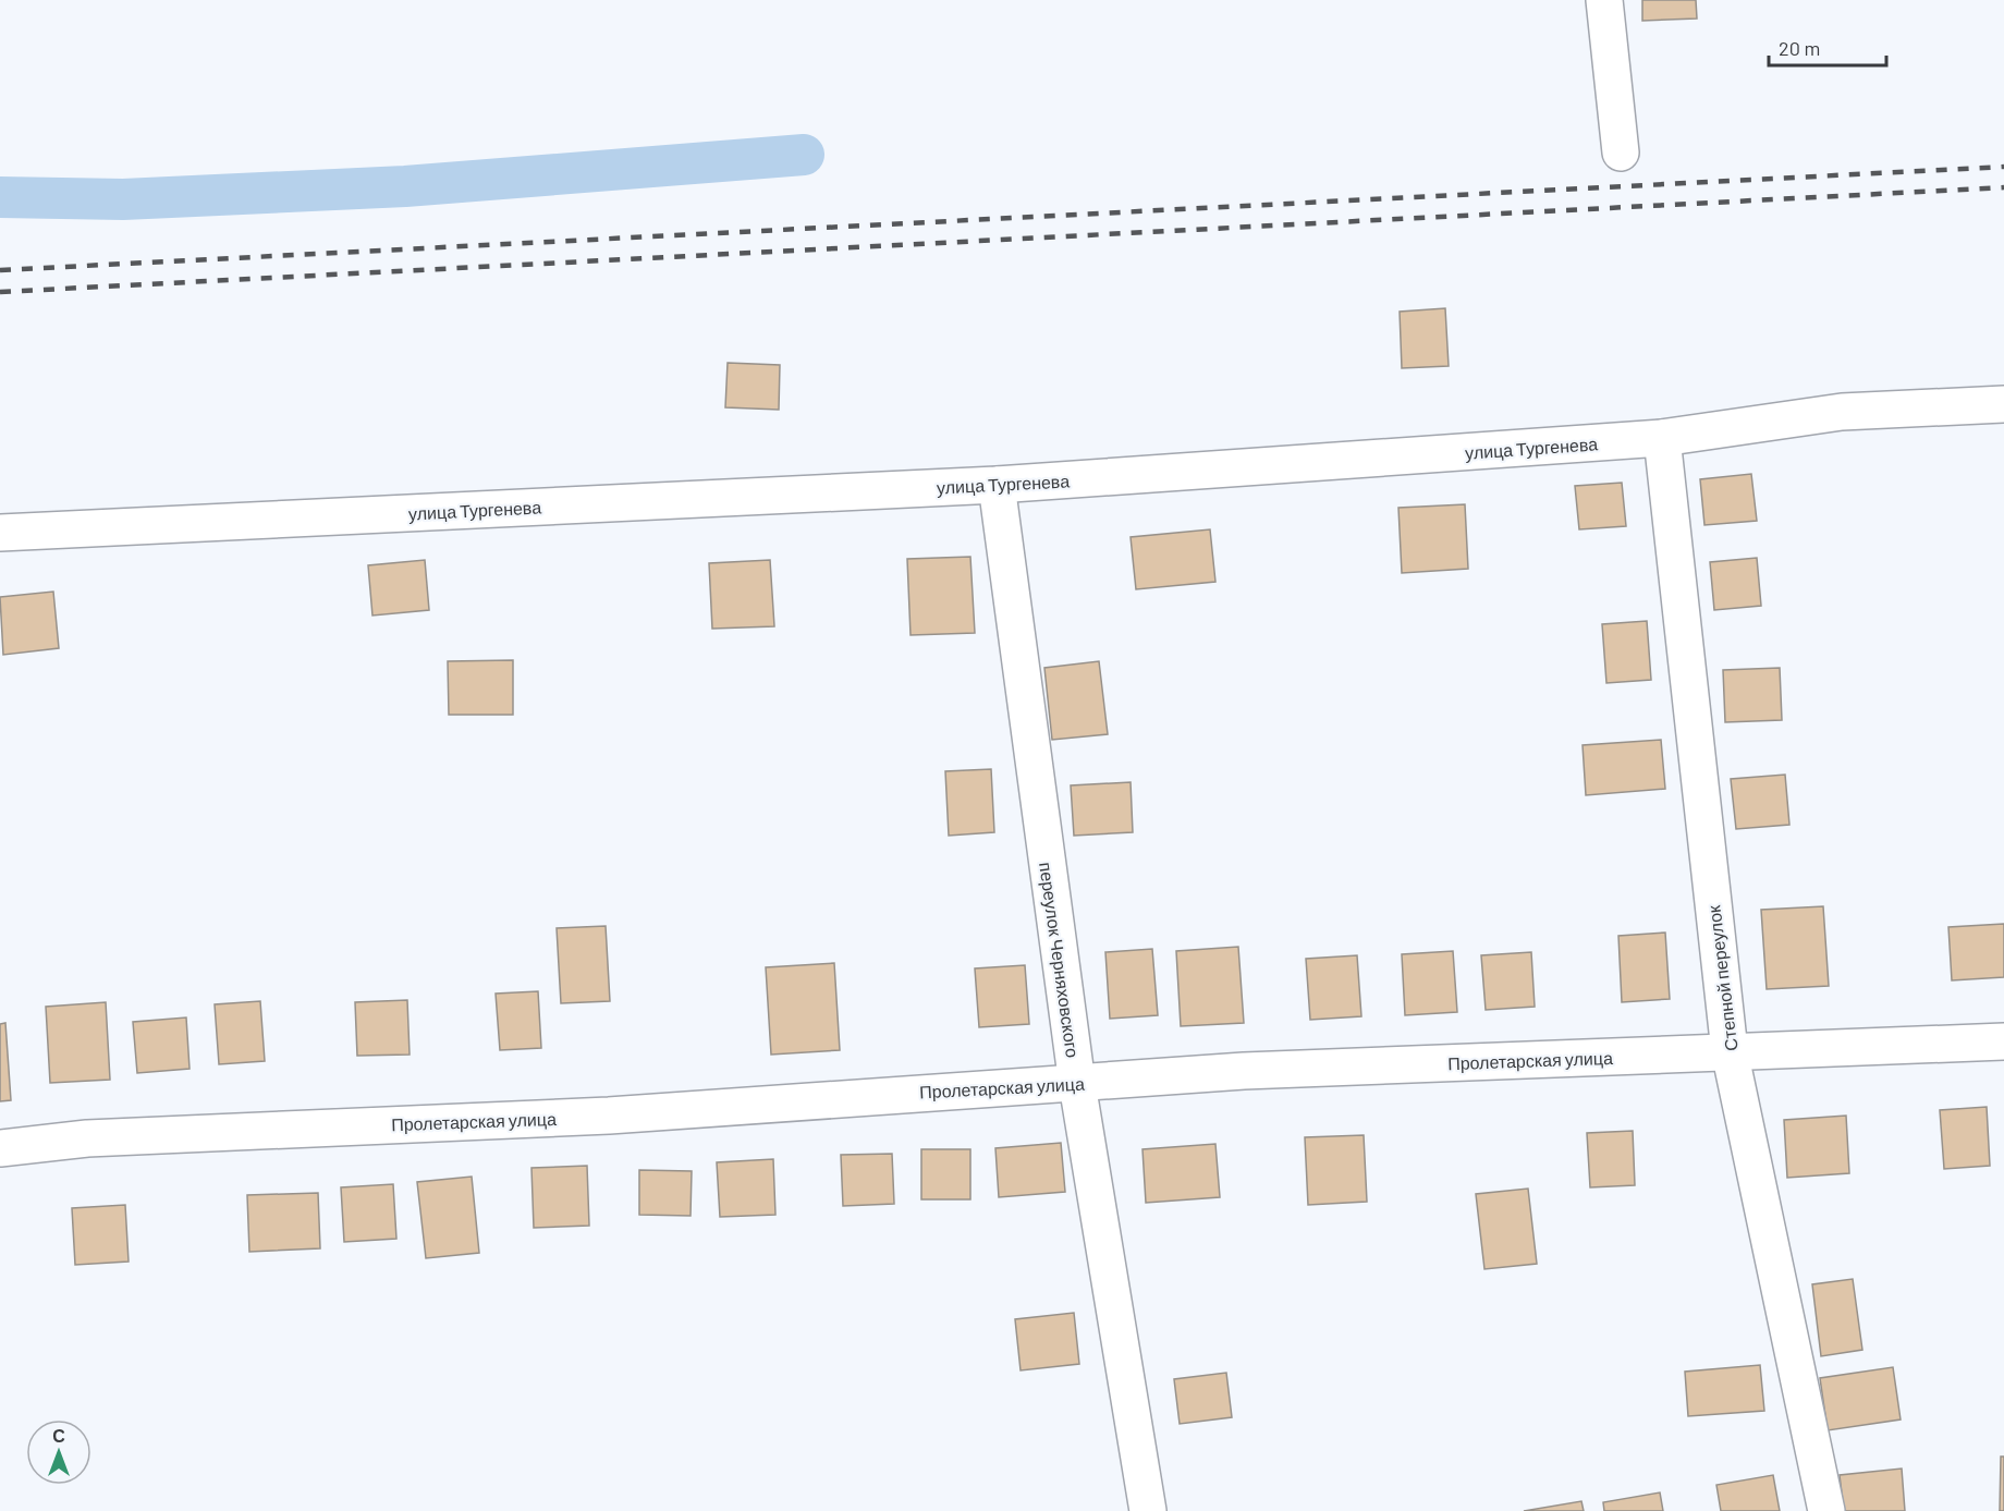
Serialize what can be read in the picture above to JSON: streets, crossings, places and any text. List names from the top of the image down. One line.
{"streets":{"street":["улица Тургенева","переулок Черняховского","Степной переулок","Пролетарская улица"]},"crossings":[["улица Тургенева","переулок Черняховского"],["улица Тургенева","Степной переулок"],["переулок Черняховского","Пролетарская улица"],["Степной переулок","Пролетарская улица"]],"scale_bar":"20 m","north":"top"}
